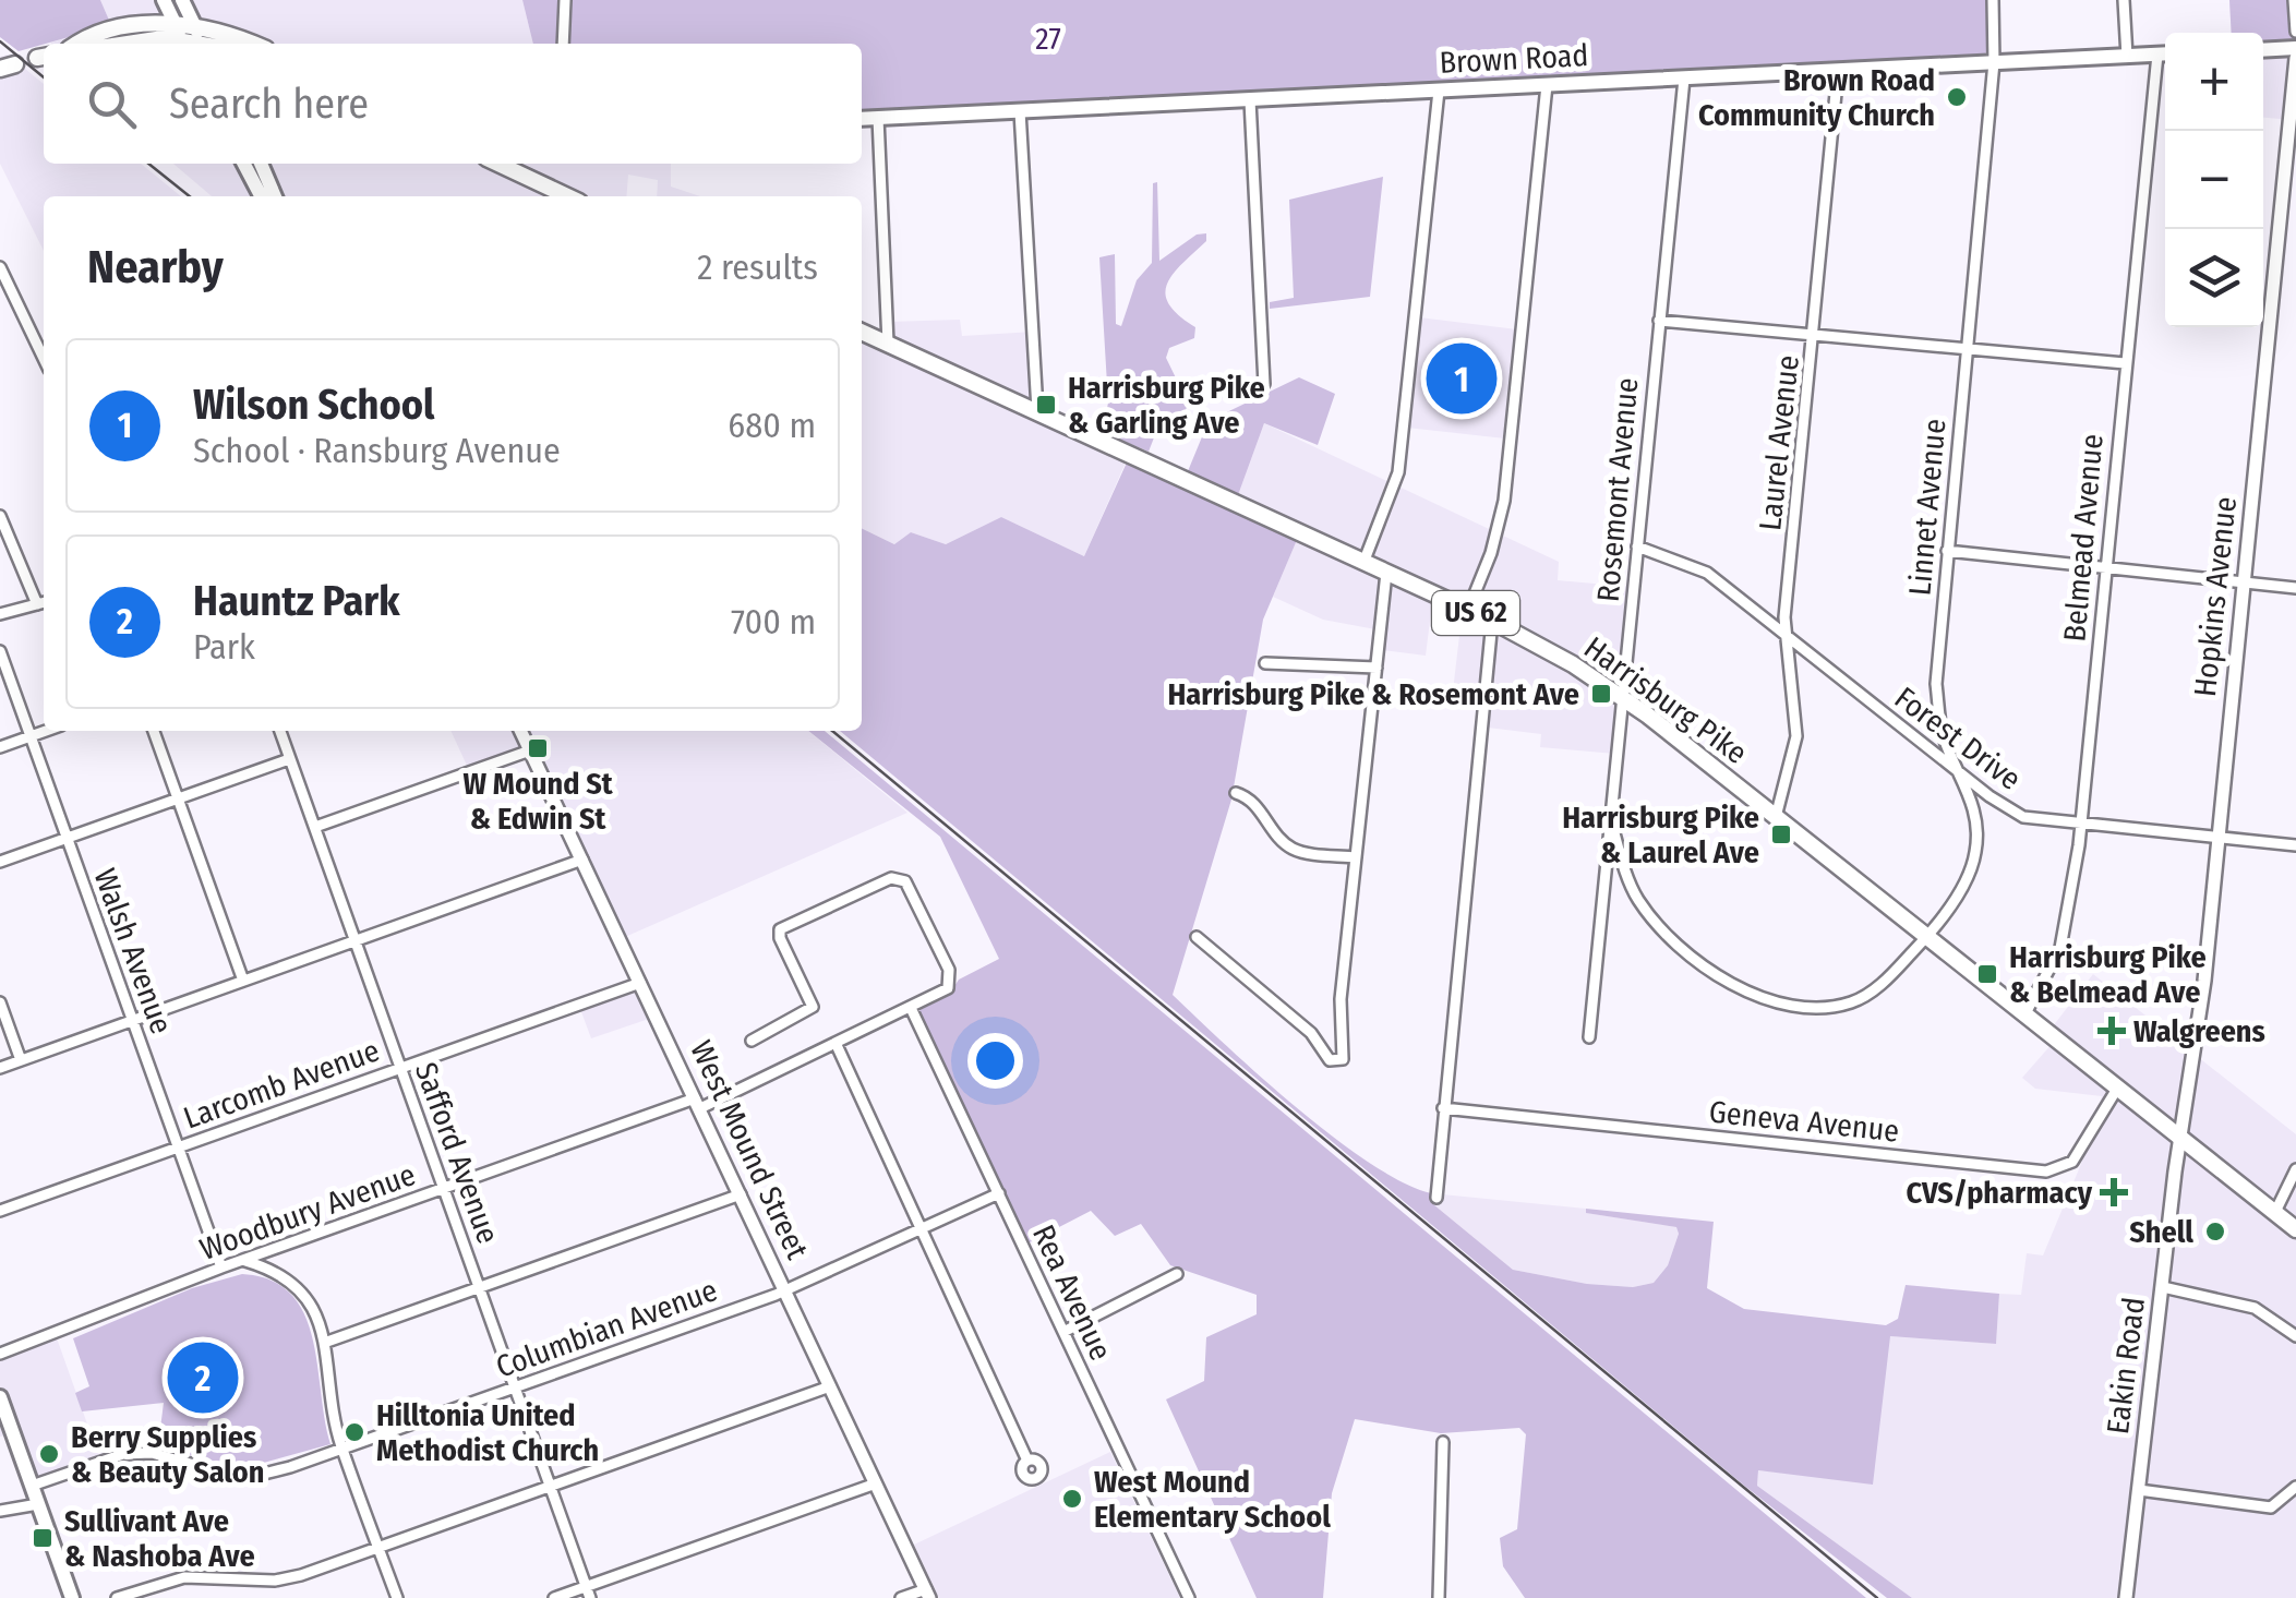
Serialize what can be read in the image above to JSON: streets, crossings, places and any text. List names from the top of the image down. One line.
{"streets":{"main road":["Brown Road","US 62","Harrisburg Pike"],"street":["Laurel Avenue","Rosemont Avenue","Linnet Avenue","Belmead Avenue","Hopkins Avenue","Forest Drive","Walsh Avenue","Larcomb Avenue","Geneva Avenue","West Mound Street","Safford Avenue","Woodbury Avenue","Rea Avenue","Columbian Avenue","Eakin Road"]},"crossings":[["Brown Road","Laurel Avenue"],["Brown Road","Rosemont Avenue"],["Brown Road","Linnet Avenue"],["Brown Road","Belmead Avenue"],["Laurel Avenue","Harrisburg Pike"],["Laurel Avenue","Forest Drive"],["Rosemont Avenue","Linnet Avenue"],["Rosemont Avenue","Harrisburg Pike"],["Rosemont Avenue","Forest Drive"],["Linnet Avenue","Harrisburg Pike"],["Linnet Avenue","Forest Drive"],["Belmead Avenue","Harrisburg Pike"],["Belmead Avenue","Forest Drive"],["Hopkins Avenue","Harrisburg Pike"],["Hopkins Avenue","Forest Drive"],["Hopkins Avenue","Eakin Road"],["Harrisburg Pike","Geneva Avenue"],["Harrisburg Pike","Eakin Road"],["Walsh Avenue","Larcomb Avenue"],["Walsh Avenue","Woodbury Avenue"],["Larcomb Avenue","West Mound Street"],["Larcomb Avenue","Safford Avenue"],["West Mound Street","Woodbury Avenue"],["West Mound Street","Columbian Avenue"],["Safford Avenue","Woodbury Avenue"],["Safford Avenue","Columbian Avenue"],["Woodbury Avenue","Rea Avenue"],["Rea Avenue","Columbian Avenue"]],"parks":["27"],"places":{"other":["Brown Road Community Church","Shell","Hilltonia United Methodist Church","Berry Supplies & Beauty Salon","West Mound Elementary School"],"transit":["Harrisburg Pike & Garling Ave","Harrisburg Pike & Rosemont Ave","W Mound St & Edwin St","Harrisburg Pike & Laurel Ave","Harrisburg Pike & Belmead Ave","Sullivant Ave & Nashoba Ave"],"health":["Walgreens","CVS/pharmacy"]},"page":{"map_buttons":["+","−"],"search":"Search here","heading":["Nearby","2 results"],"pins":["1","2"],"list":[{"mark":"1","name":"Wilson School","note":"School · Ransburg Avenue","value":"680 m"},{"mark":"2","name":"Hauntz Park","note":"Park","value":"700 m"}]}}
